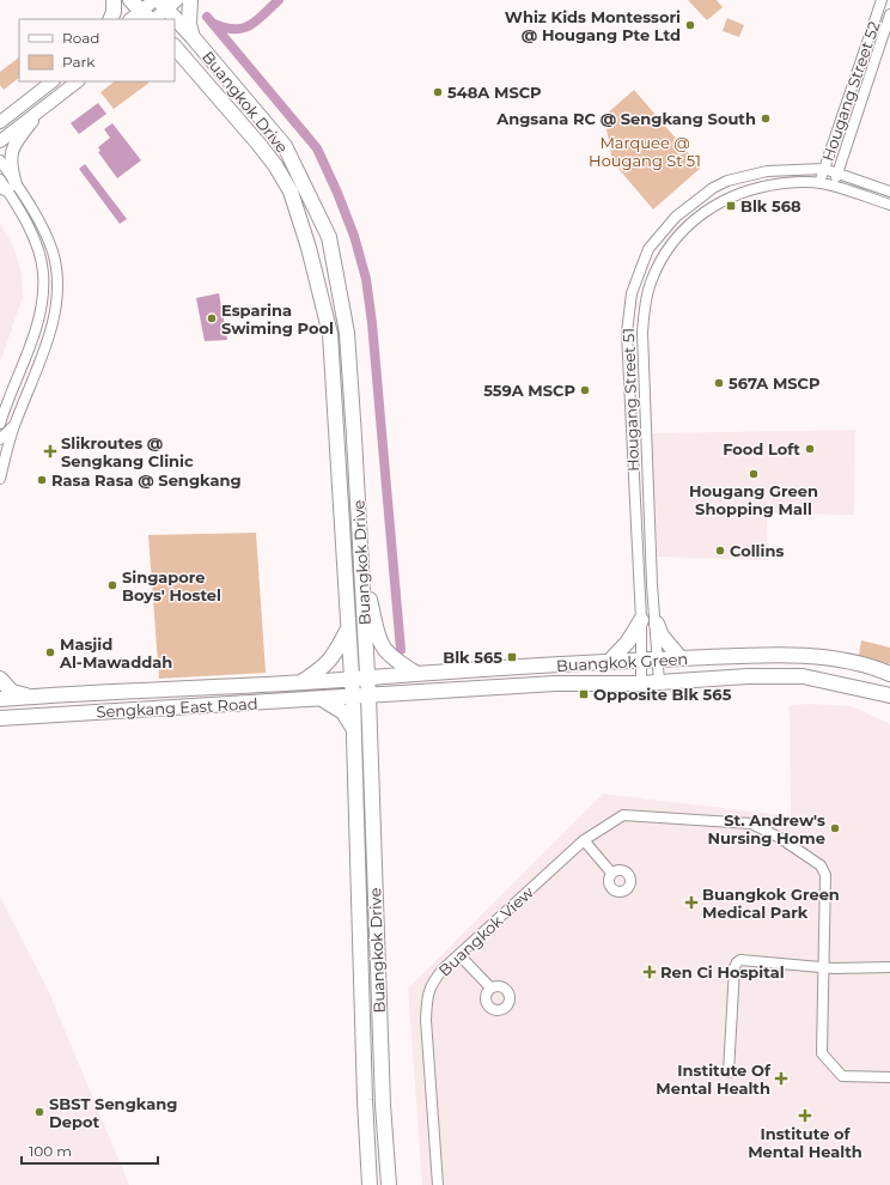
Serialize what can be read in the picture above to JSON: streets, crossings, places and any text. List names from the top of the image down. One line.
{"streets":{"main road":["Buangkok Drive","Buangkok Green","Sengkang East Road"],"street":["Hougang Street 52","Hougang Street 51","Buangkok View"]},"crossings":[["Hougang Street 52","Hougang Street 51"],["Buangkok Drive","Buangkok Green"],["Buangkok Drive","Sengkang East Road"],["Hougang Street 51","Buangkok Green"],["Buangkok Green","Sengkang East Road"]],"parks":["Marquee @ Hougang St 51"],"places":{"other":["Whiz Kids Montessori @ Hougang Pte Ltd","548A MSCP","Angsana RC @ Sengkang South","Esparina Swiming Pool","567A MSCP","559A MSCP","Food Loft","Hougang Green Shopping Mall","Rasa Rasa @ Sengkang","Collins","Singapore Boys' Hostel","Masjid Al-Mawaddah","St. Andrew's Nursing Home","SBST Sengkang Depot"],"transit":["Blk 568","Blk 565","Opposite Blk 565"],"health":["Slikroutes @ Sengkang Clinic","Buangkok Green Medical Park","Ren Ci Hospital","Institute Of Mental Health","Institute of Mental Health"]},"legend":["Road","Park"],"scale_bar":"100 m"}
